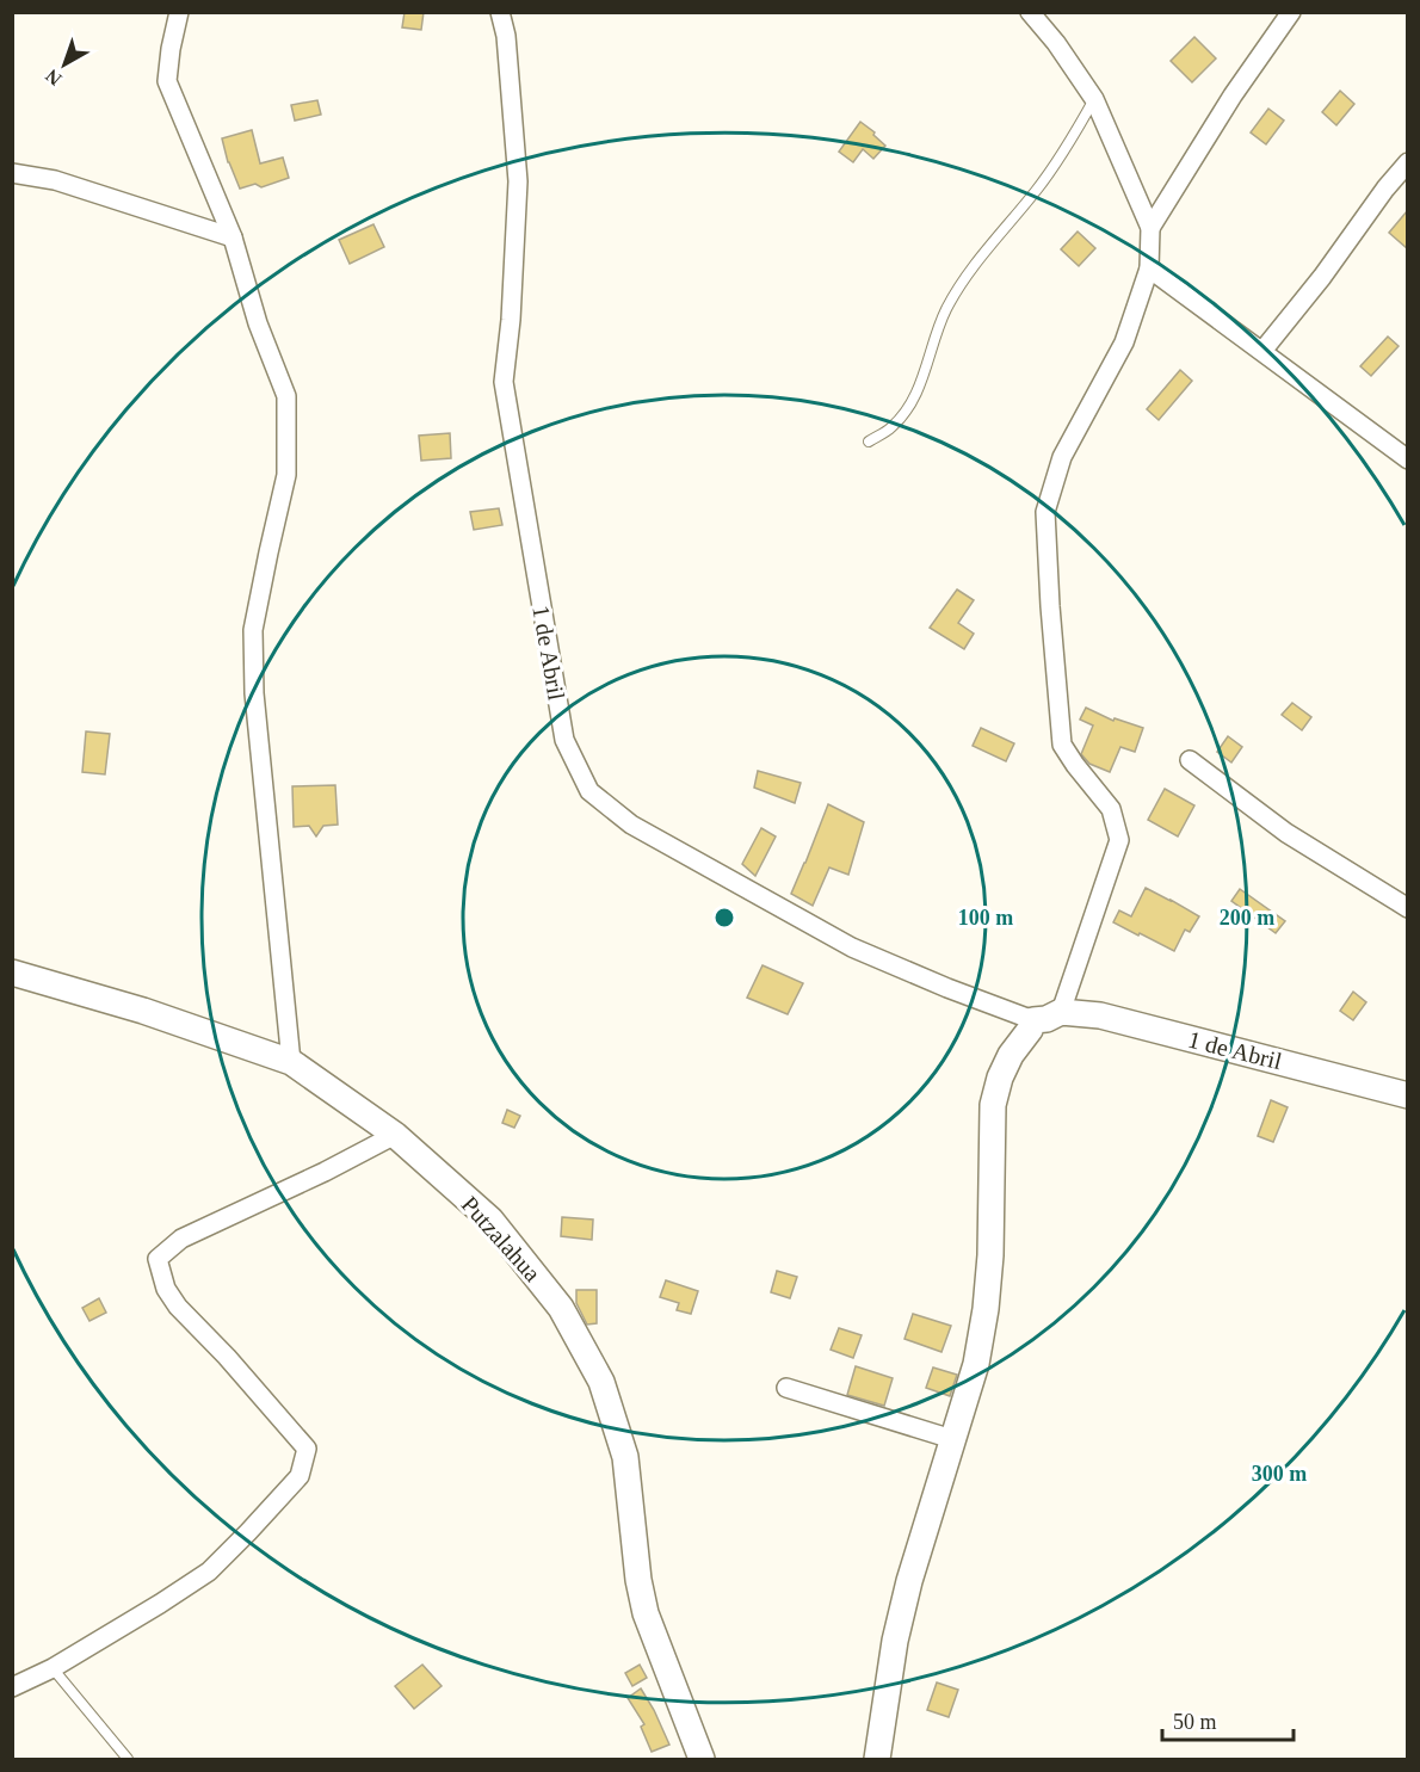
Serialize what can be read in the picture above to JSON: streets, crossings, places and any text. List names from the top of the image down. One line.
{"streets":{"street":["1 de Abril","Putzalahua"]},"scale_bar":"50 m","north":"bottom left","rings":["100 m","200 m","300 m"]}
